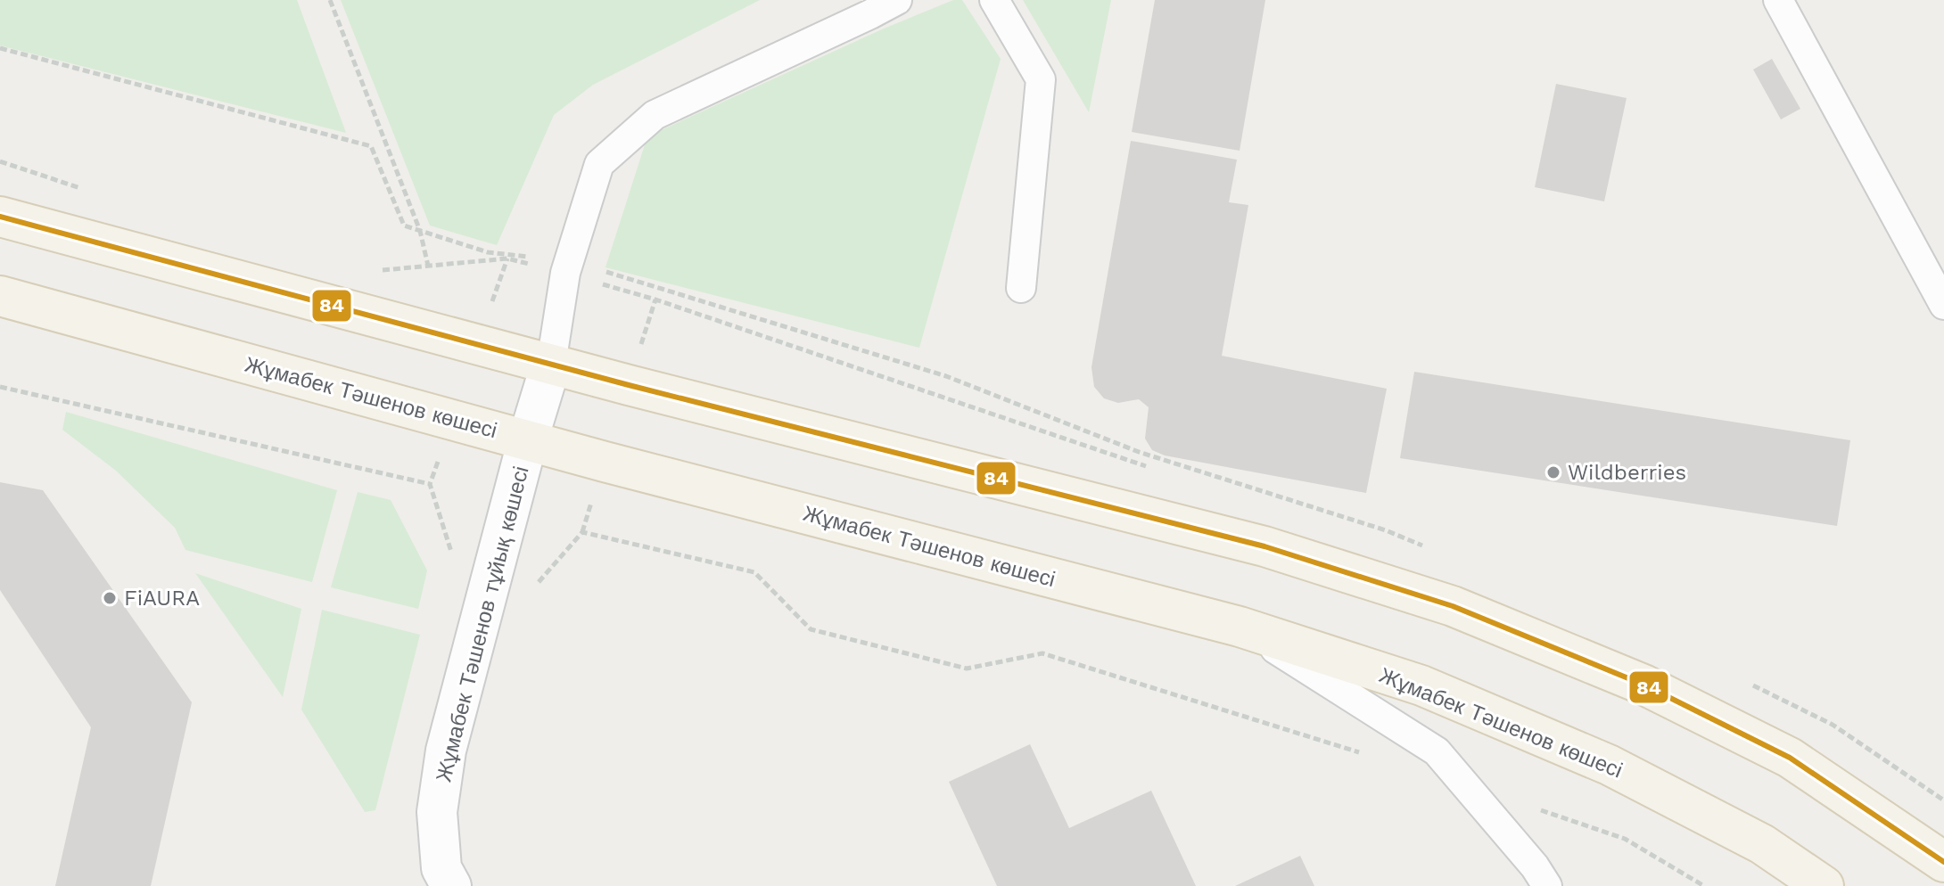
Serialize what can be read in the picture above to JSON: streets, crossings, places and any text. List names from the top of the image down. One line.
{"streets":{"main road":["Жұмабек Тәшенов көшесі"],"street":["Жұмабек Тәшенов тұйық көшесі"]},"crossings":[["Жұмабек Тәшенов көшесі","Жұмабек Тәшенов тұйық көшесі"]],"places":["Wildberries","FiAURA"],"lines":["transit line 84"]}
